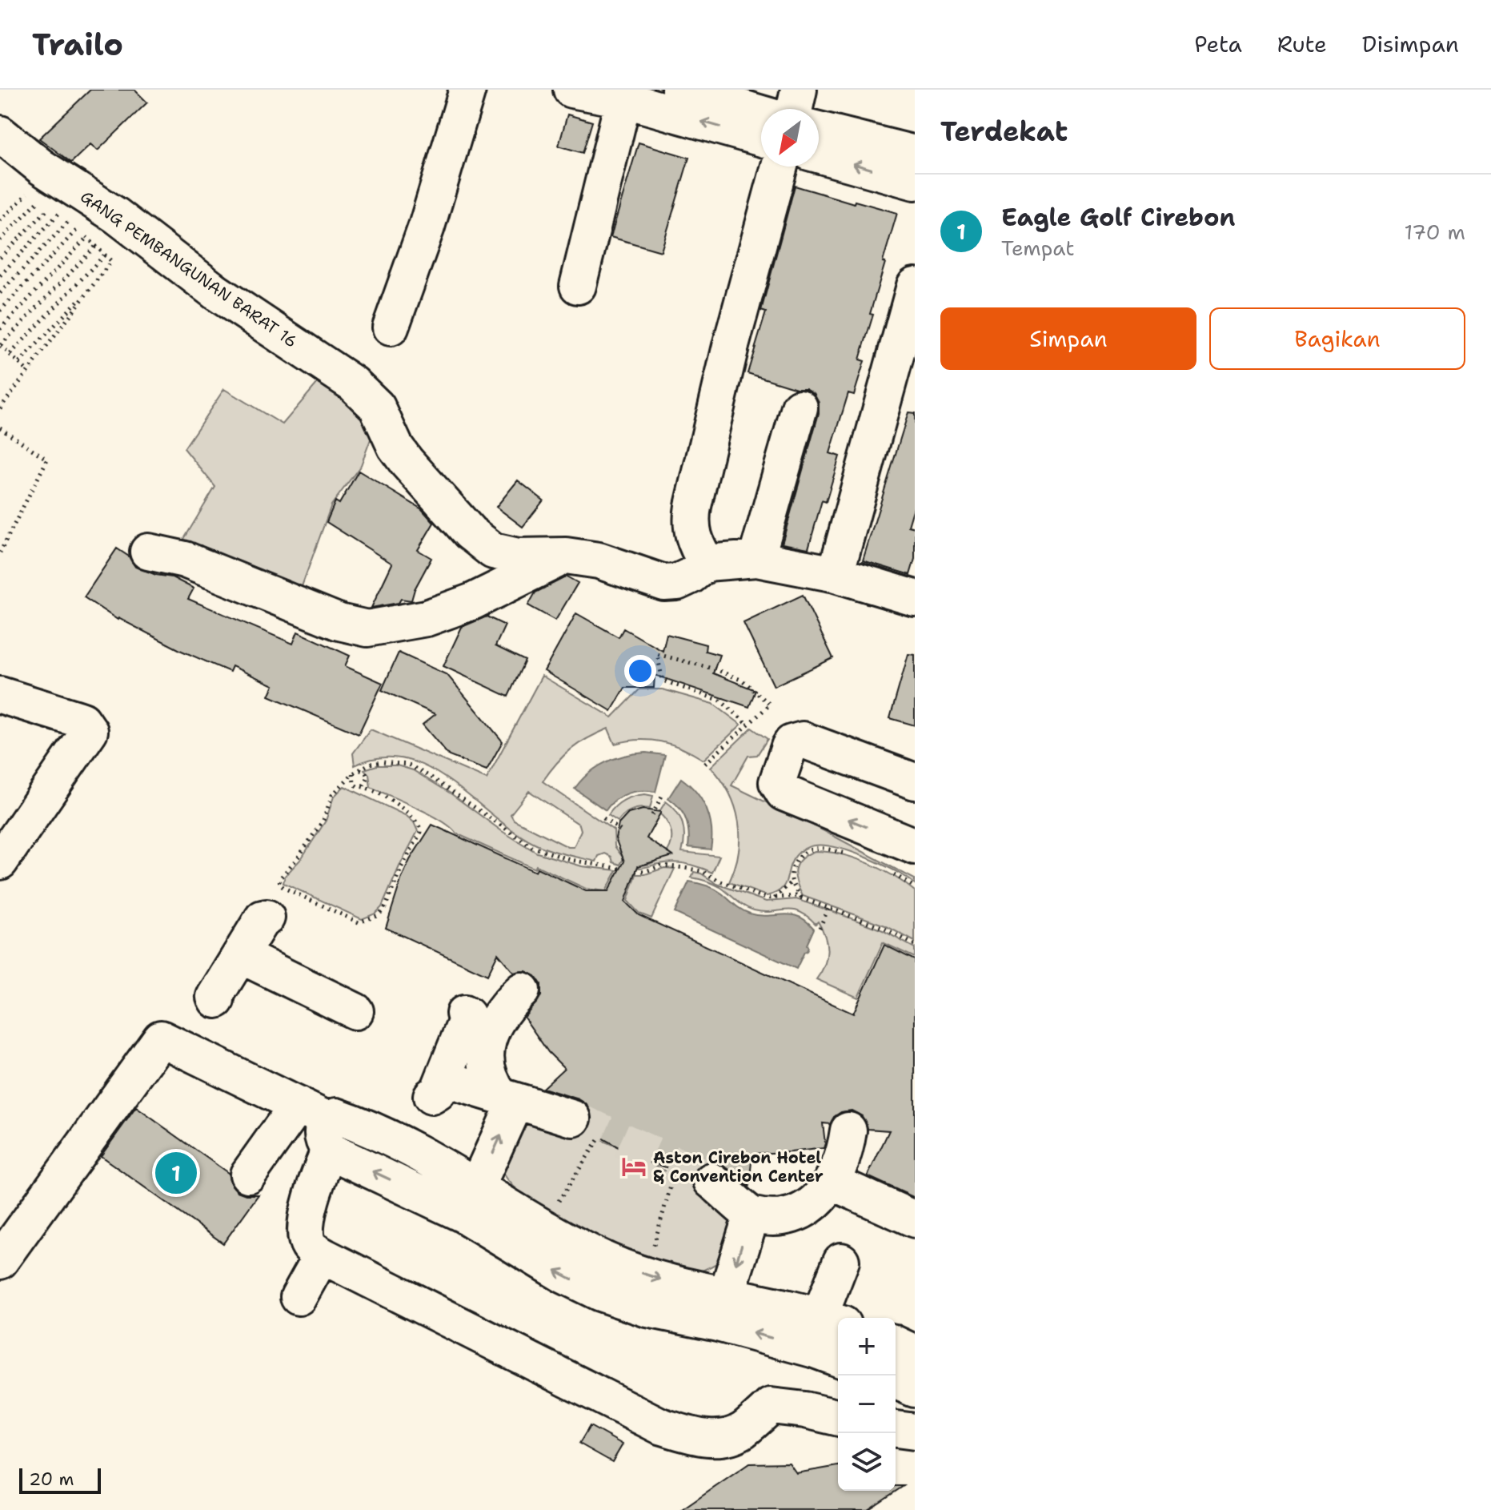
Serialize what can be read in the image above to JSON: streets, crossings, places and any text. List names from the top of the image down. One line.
{"streets":{"street":["GANG PEMBANGUNAN BARAT 16"]},"places":{"hotel":["Aston Cirebon Hotel & Convention Center"]},"scale_bar":"20 m","north":"bottom left","page":{"header":"Trailo","nav":["Peta","Rute","Disimpan"],"heading":"Terdekat","list":[{"mark":"1","name":"Eagle Golf Cirebon","note":"Tempat","value":"170 m"}],"buttons":["Simpan","Bagikan"],"pins":"1","map_buttons":["+","−"],"scale":"20 m"}}
